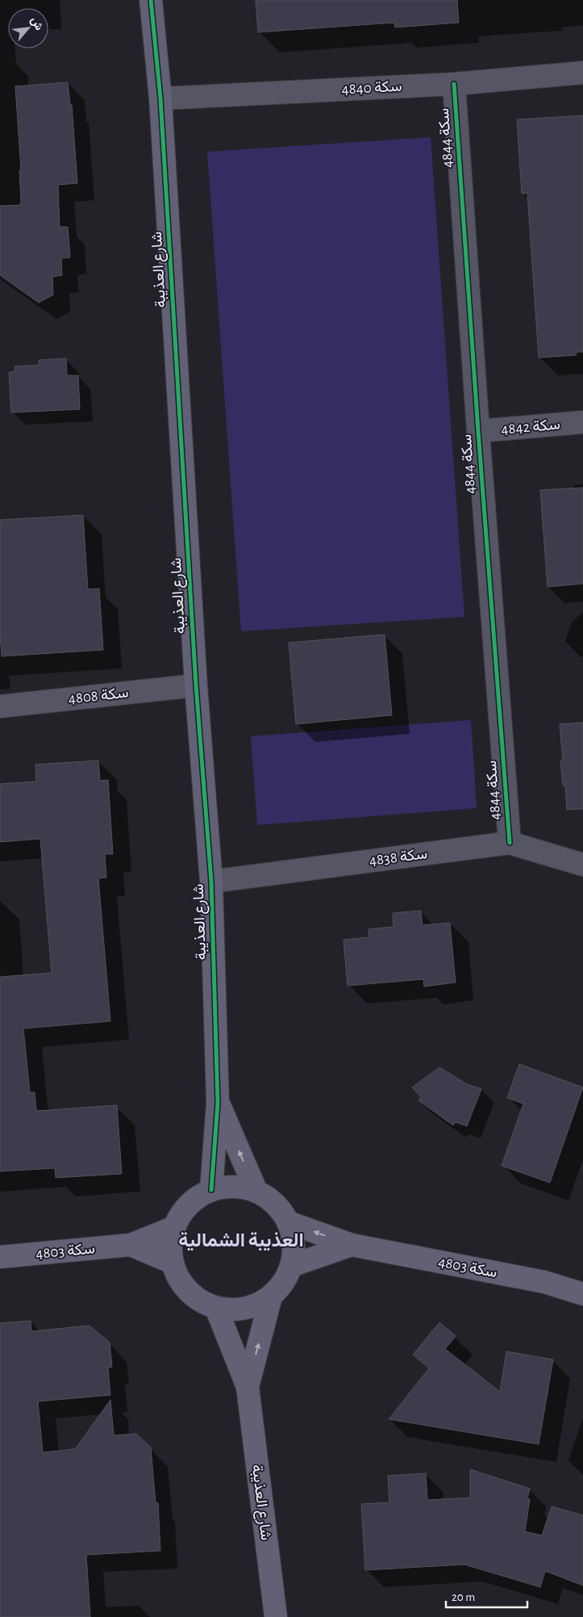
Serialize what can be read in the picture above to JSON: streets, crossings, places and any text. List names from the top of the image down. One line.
{"streets":{"street":["سكة 4840","سكة 4844","شارع العذيبة","سكة 4842","سكة 4808","سكة 4838","سكة 4803"]},"crossings":[["سكة 4840","سكة 4844"],["سكة 4840","شارع العذيبة"],["سكة 4844","سكة 4842"],["سكة 4844","سكة 4838"],["شارع العذيبة","سكة 4808"],["شارع العذيبة","سكة 4838"],["شارع العذيبة","سكة 4803"]],"districts":["العذيبة الشمالية"],"scale_bar":"20 m","north":"top right"}
